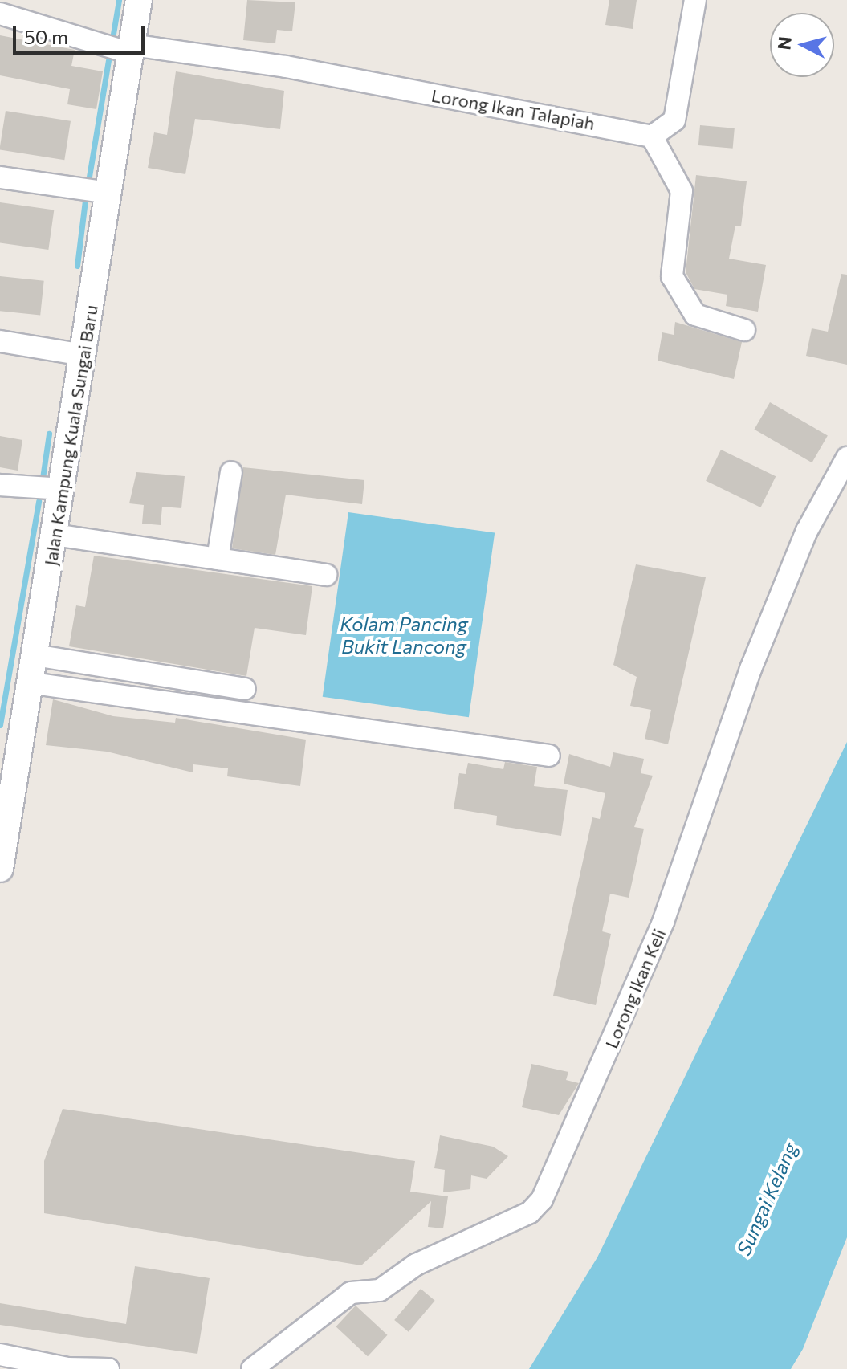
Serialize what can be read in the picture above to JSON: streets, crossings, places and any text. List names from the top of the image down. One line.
{"streets":{"street":["Lorong Ikan Talapiah","Jalan Kampung Kuala Sungai Baru","Lorong Ikan Keli"]},"crossings":[["Lorong Ikan Talapiah","Jalan Kampung Kuala Sungai Baru"]],"water":["Kolam Pancing Bukit Lancong","Sungai Kelang"],"scale_bar":"50 m","north":"left"}
